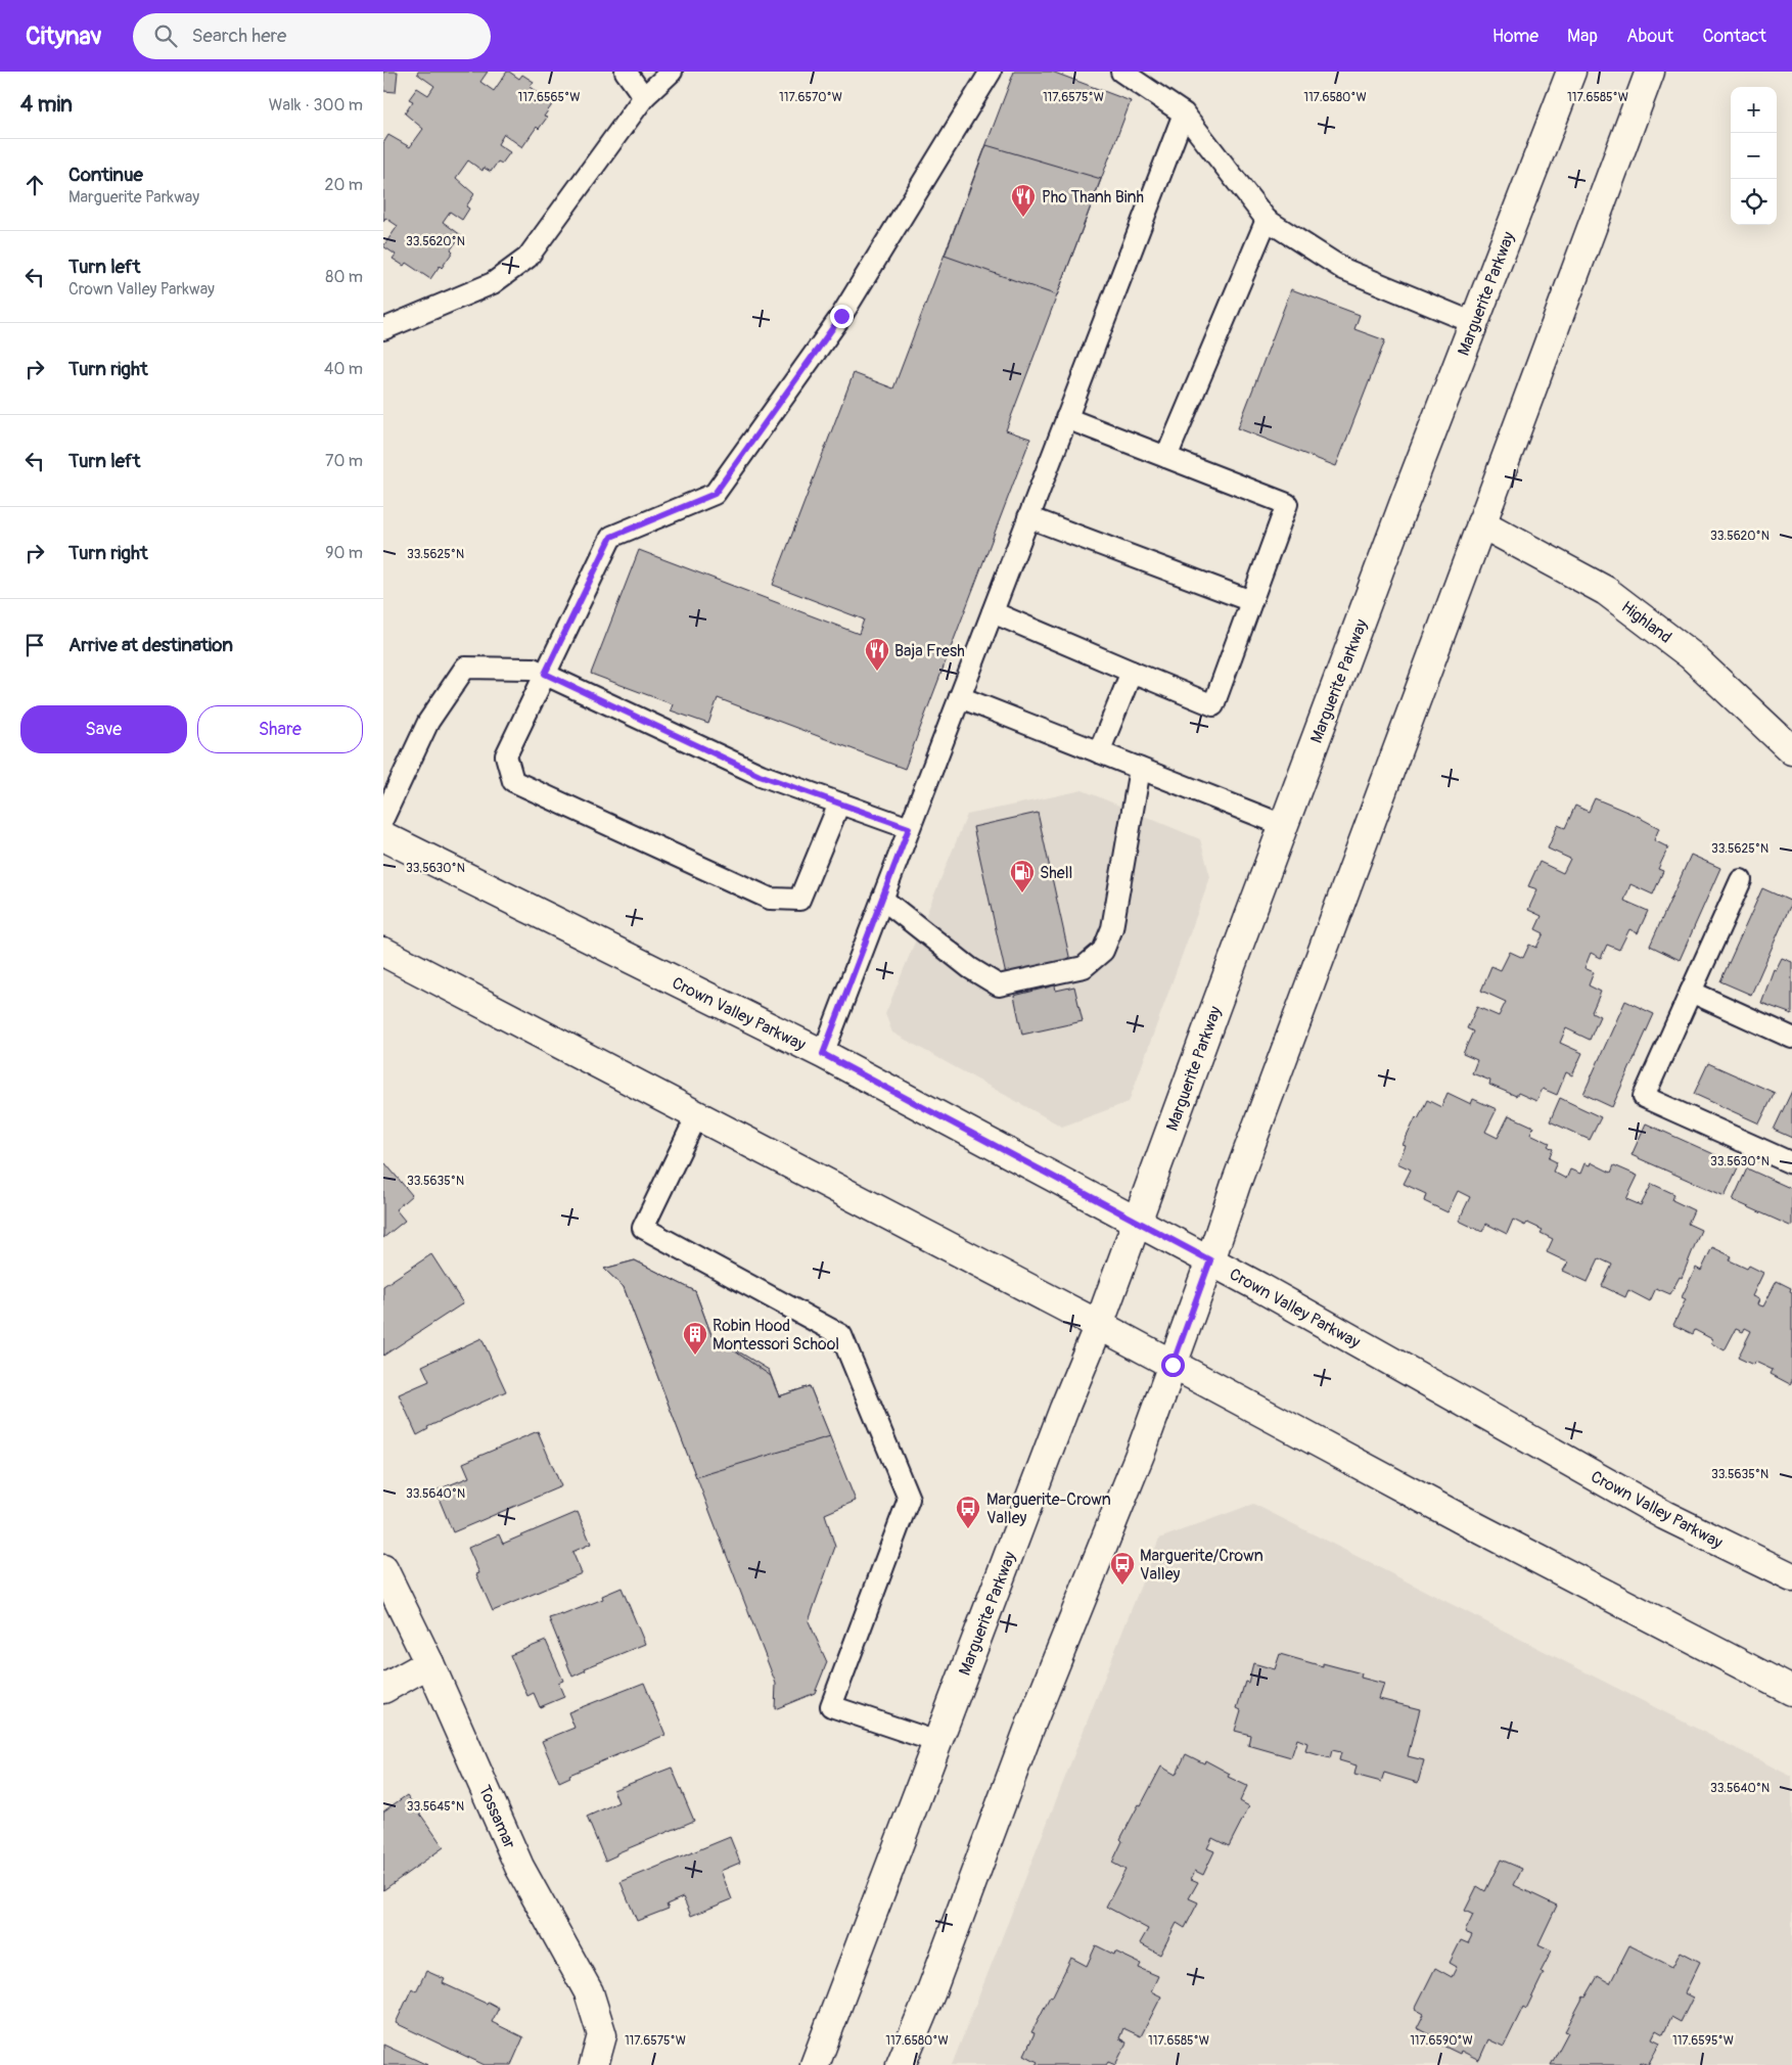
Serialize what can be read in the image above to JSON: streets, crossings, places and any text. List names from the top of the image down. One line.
{"streets":{"main road":["Marguerite Parkway","Highland","Crown Valley Parkway","Tossamar"]},"crossings":[["Marguerite Parkway","Crown Valley Parkway"]],"places":{"restaurant":["Pho Thanh Binh","Baja Fresh"],"fuel station":["Shell"],"building":["Robin Hood Montessori School"],"bus stop":["Marguerite-Crown Valley","Marguerite/Crown Valley"]},"page":{"header":"Citynav","search":"Search here","nav":["Home","Map","About","Contact"],"heading":["4 min","Walk · 300 m"],"map_buttons":["+","−"],"list":[["Continue","Marguerite Parkway","20 m"],["Turn left","Crown Valley Parkway","80 m"],["Turn right","40 m"],["Turn left","70 m"],["Turn right","90 m"],"Arrive at destination"],"buttons":["Save","Share"]},"coordinates":["117.6565°W","117.6570°W","117.6575°W","117.6580°W","117.6585°W","33.5620°N","33.5625°N","33.5630°N","33.5635°N","33.5640°N","33.5645°N","117.6590°W","117.6595°W"]}
